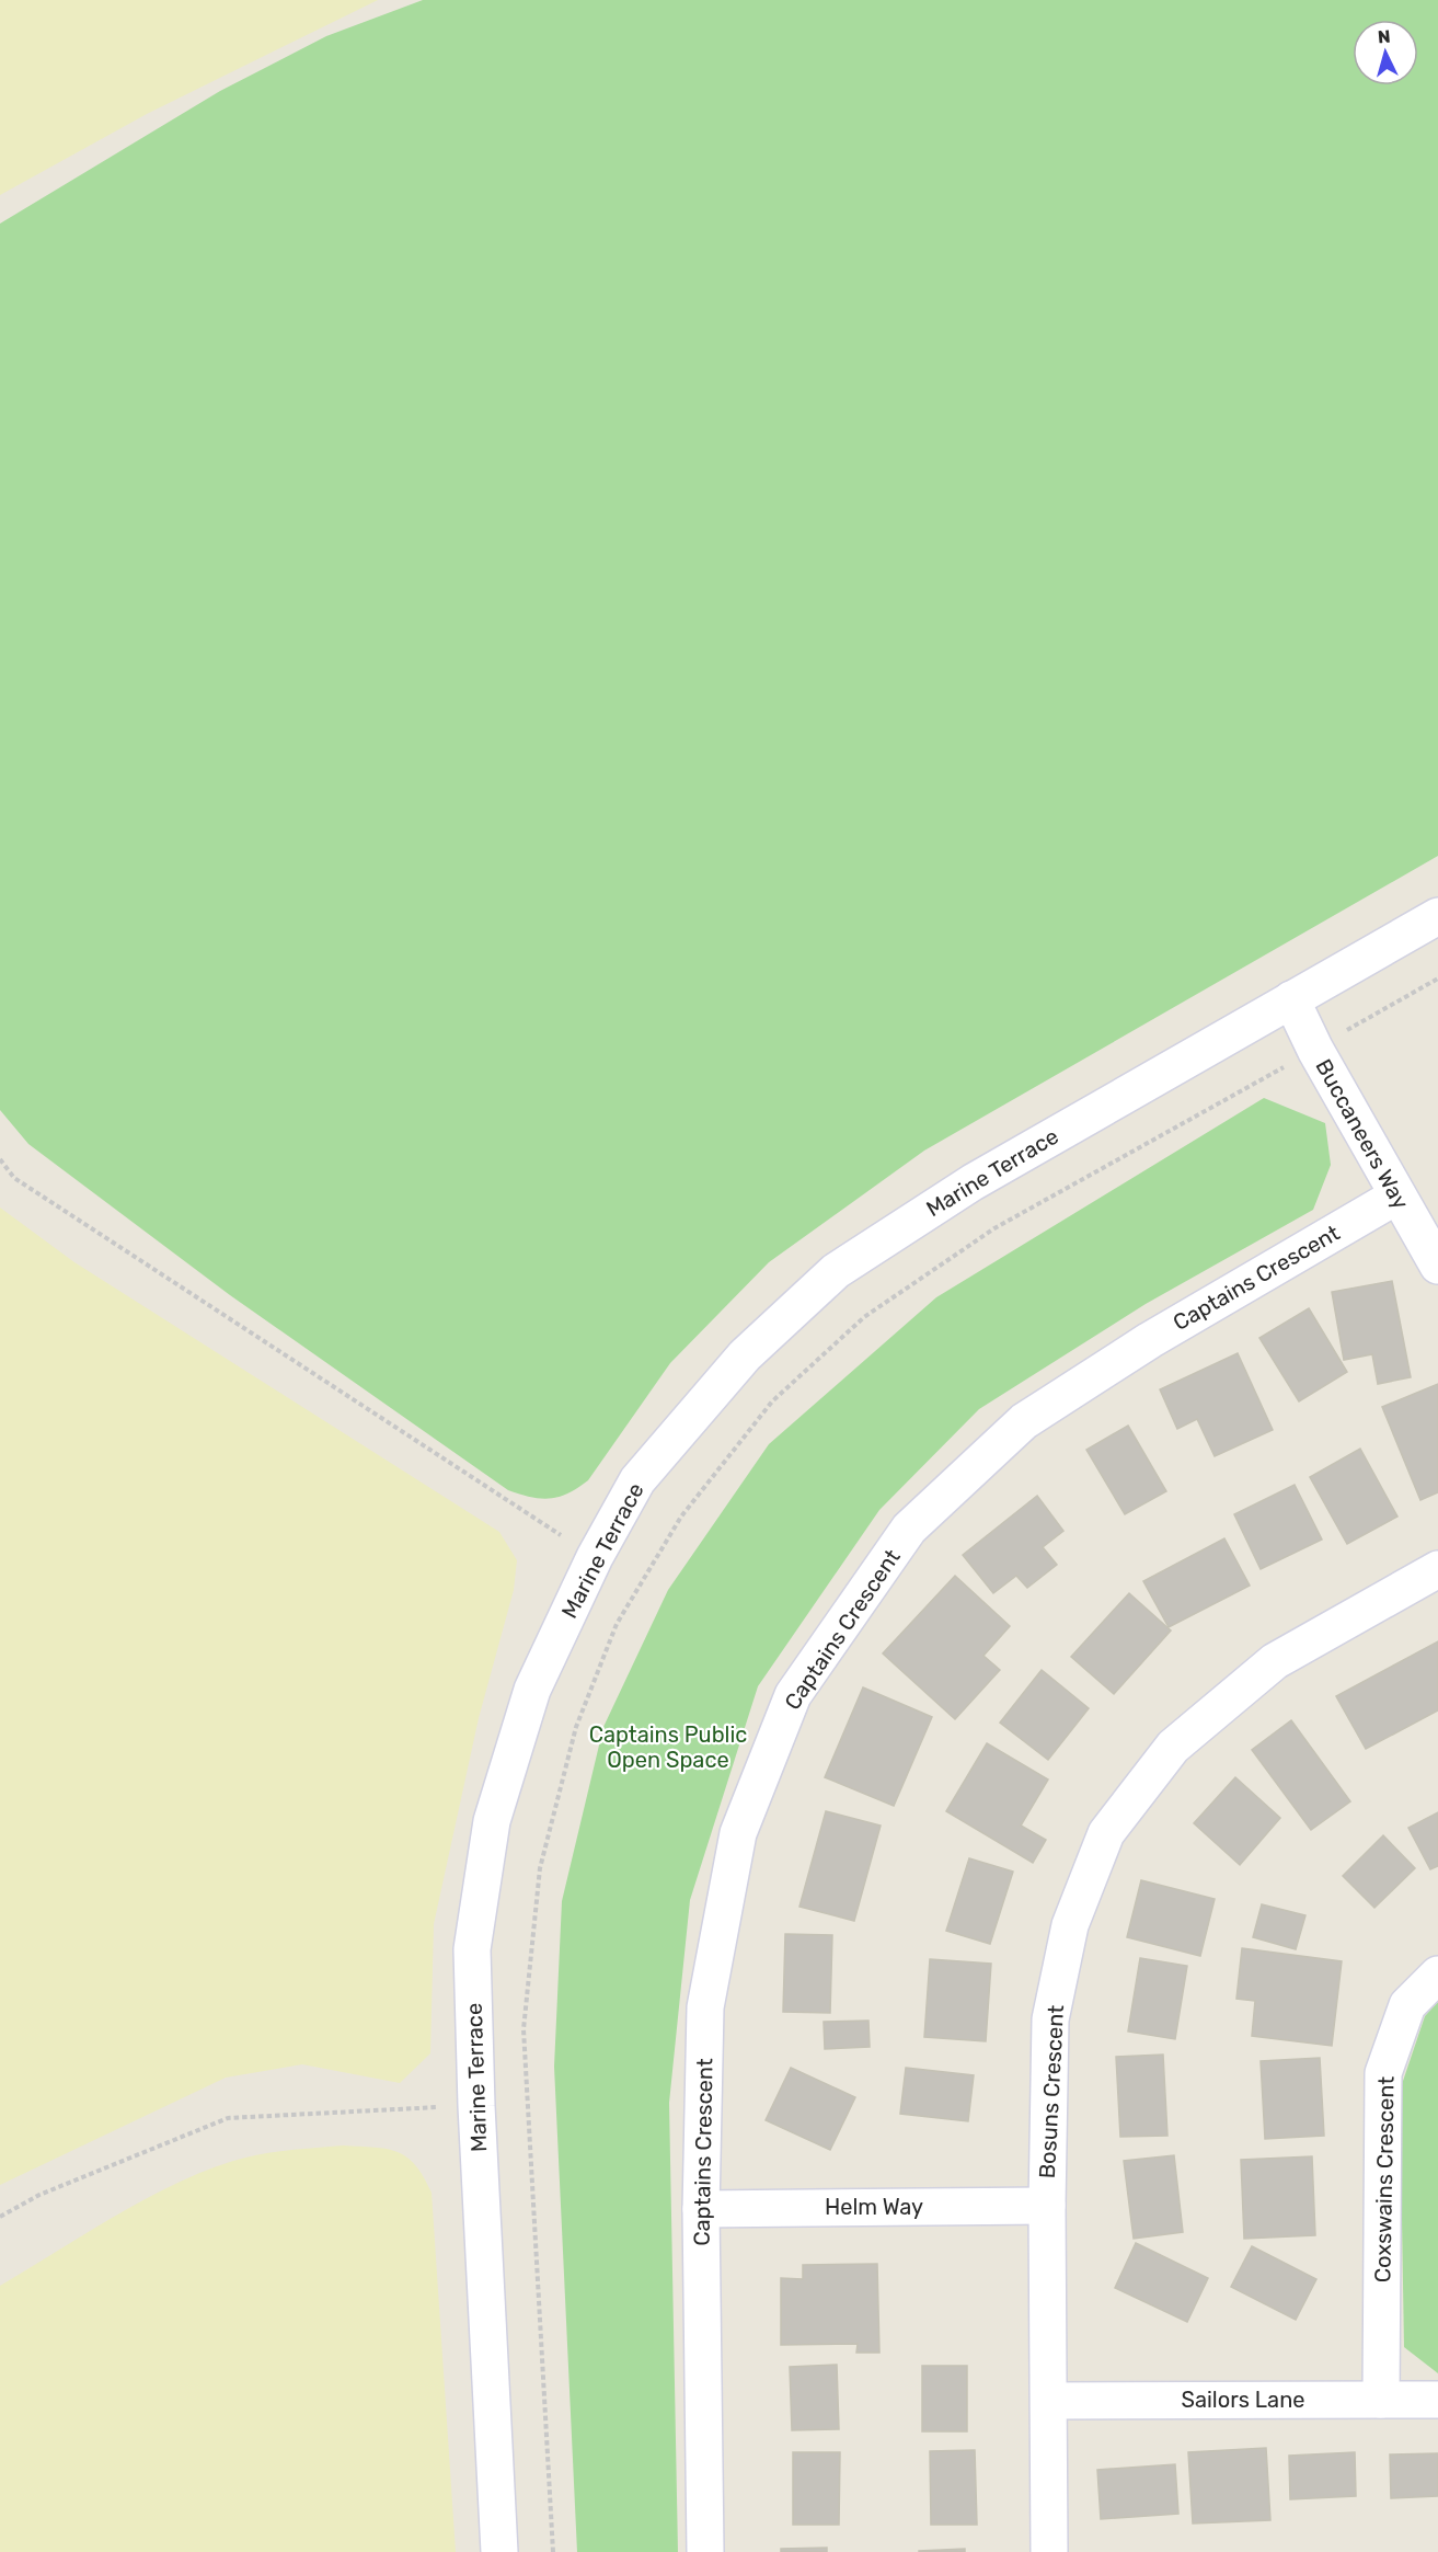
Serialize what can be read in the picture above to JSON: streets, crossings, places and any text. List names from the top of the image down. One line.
{"streets":{"street":["Buccaneers Way","Marine Terrace","Captains Crescent","Bosuns Crescent","Coxswains Crescent","Helm Way","Sailors Lane"]},"crossings":[["Buccaneers Way","Marine Terrace"],["Buccaneers Way","Captains Crescent"],["Captains Crescent","Helm Way"],["Bosuns Crescent","Helm Way"],["Bosuns Crescent","Sailors Lane"],["Coxswains Crescent","Sailors Lane"]],"parks":["Captains Public Open Space"],"north":"top"}
